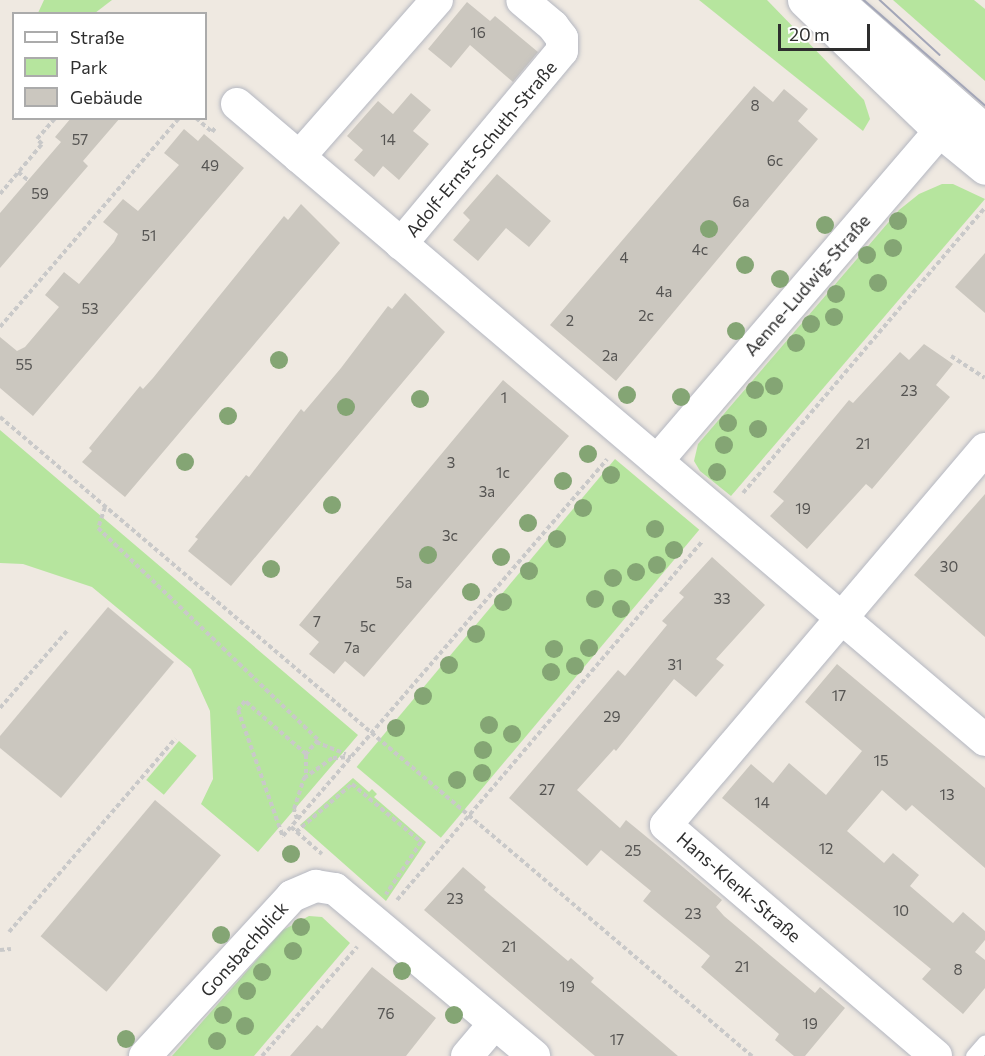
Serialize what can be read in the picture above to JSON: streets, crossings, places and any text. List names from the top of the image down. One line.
{"streets":{"street":["Adolf-Ernst-Schuth-Straße","Aenne-Ludwig-Straße","Hans-Klenk-Straße","Gonsbachblick"]},"house_numbers":["16","8","57","14","6c","49","59","6a","51","4c","4","4a","53","2c","2","2a","55","23","1","21","3","1c","3a","19","3c","30","5a","33","7","5c","7a","31","17","29","15","27","13","14","12","25","23","10","23","21","21","8","19","76","19","17"],"legend":["Straße","Park","Gebäude"],"scale_bar":"20 m"}
